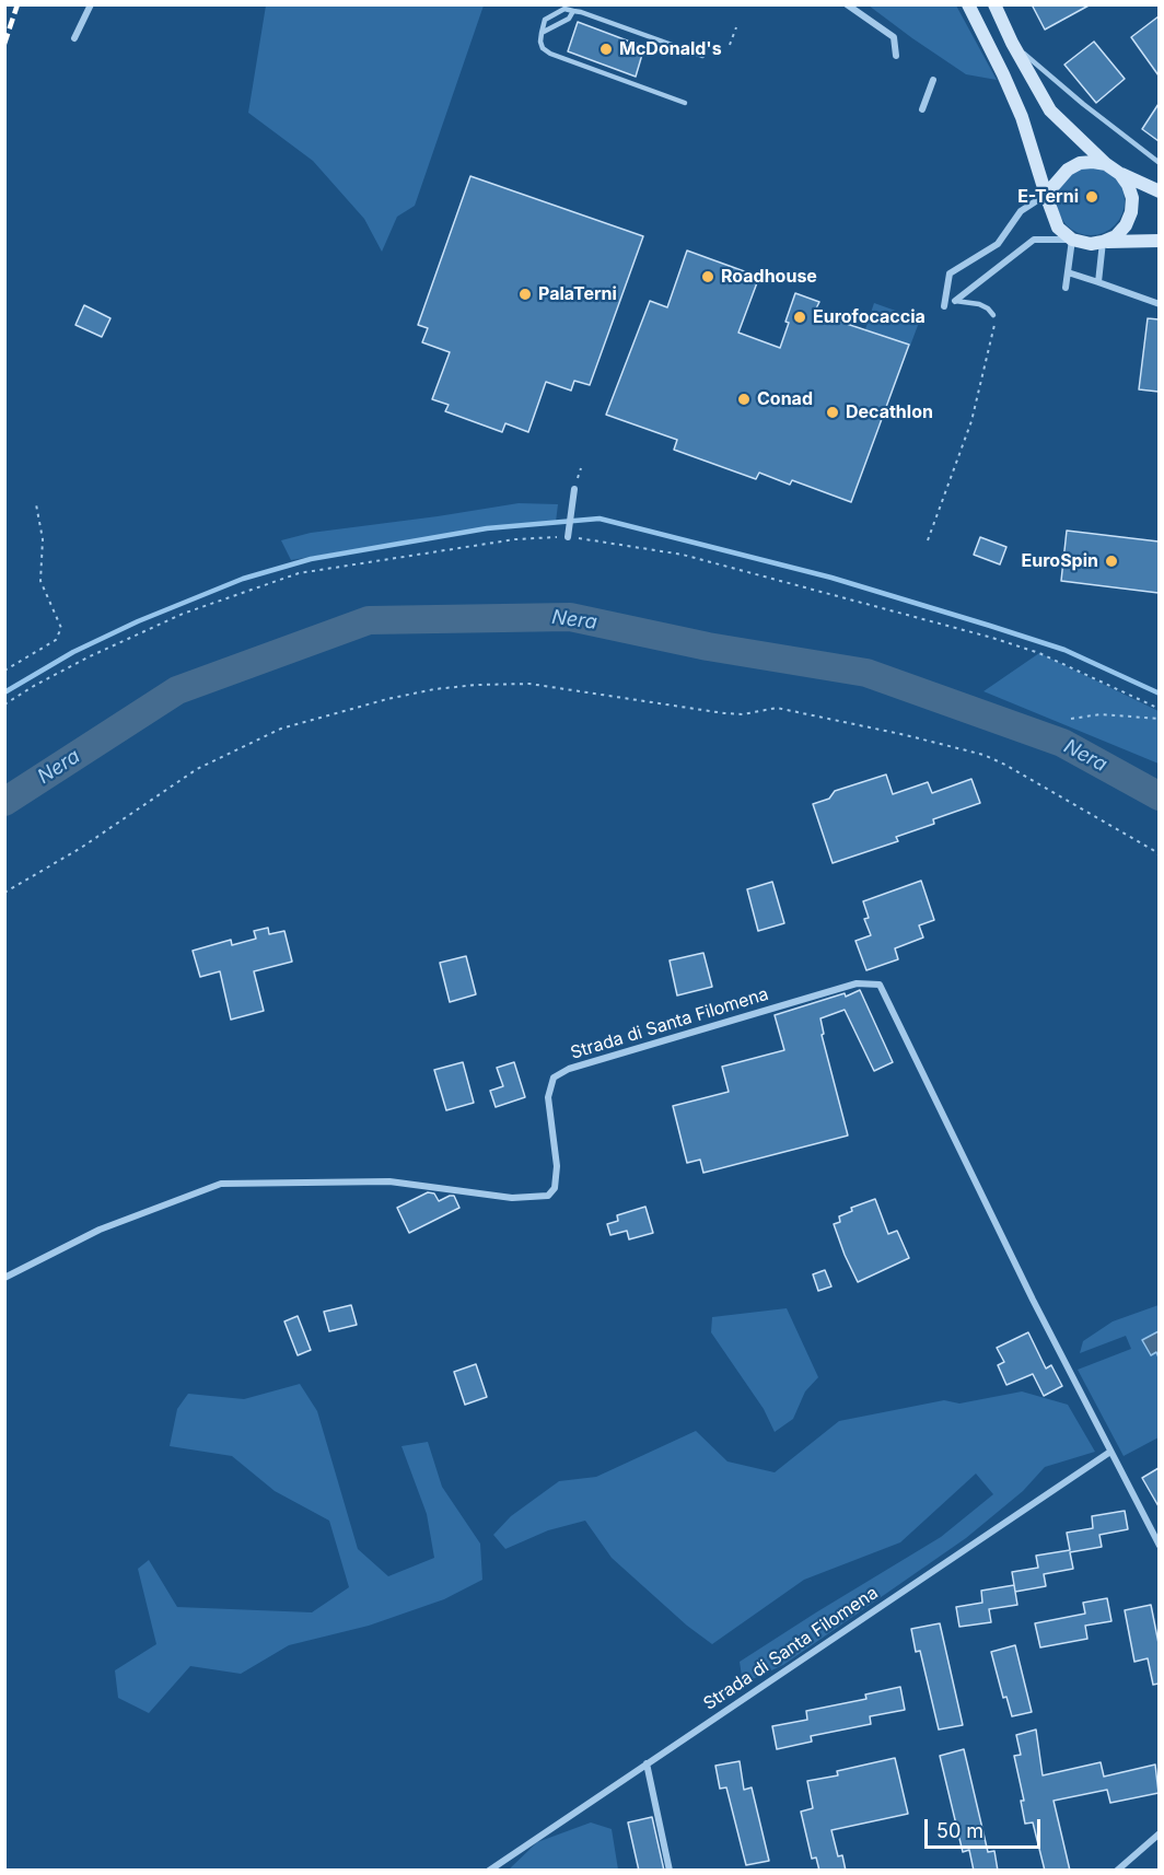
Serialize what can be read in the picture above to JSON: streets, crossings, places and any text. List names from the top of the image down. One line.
{"streets":{"street":["Strada di Santa Filomena"]},"water":["Nera"],"places":["McDonald's","E-Terni","Roadhouse","PalaTerni","Eurofocaccia","Conad","Decathlon","EuroSpin"],"scale_bar":"50 m"}
